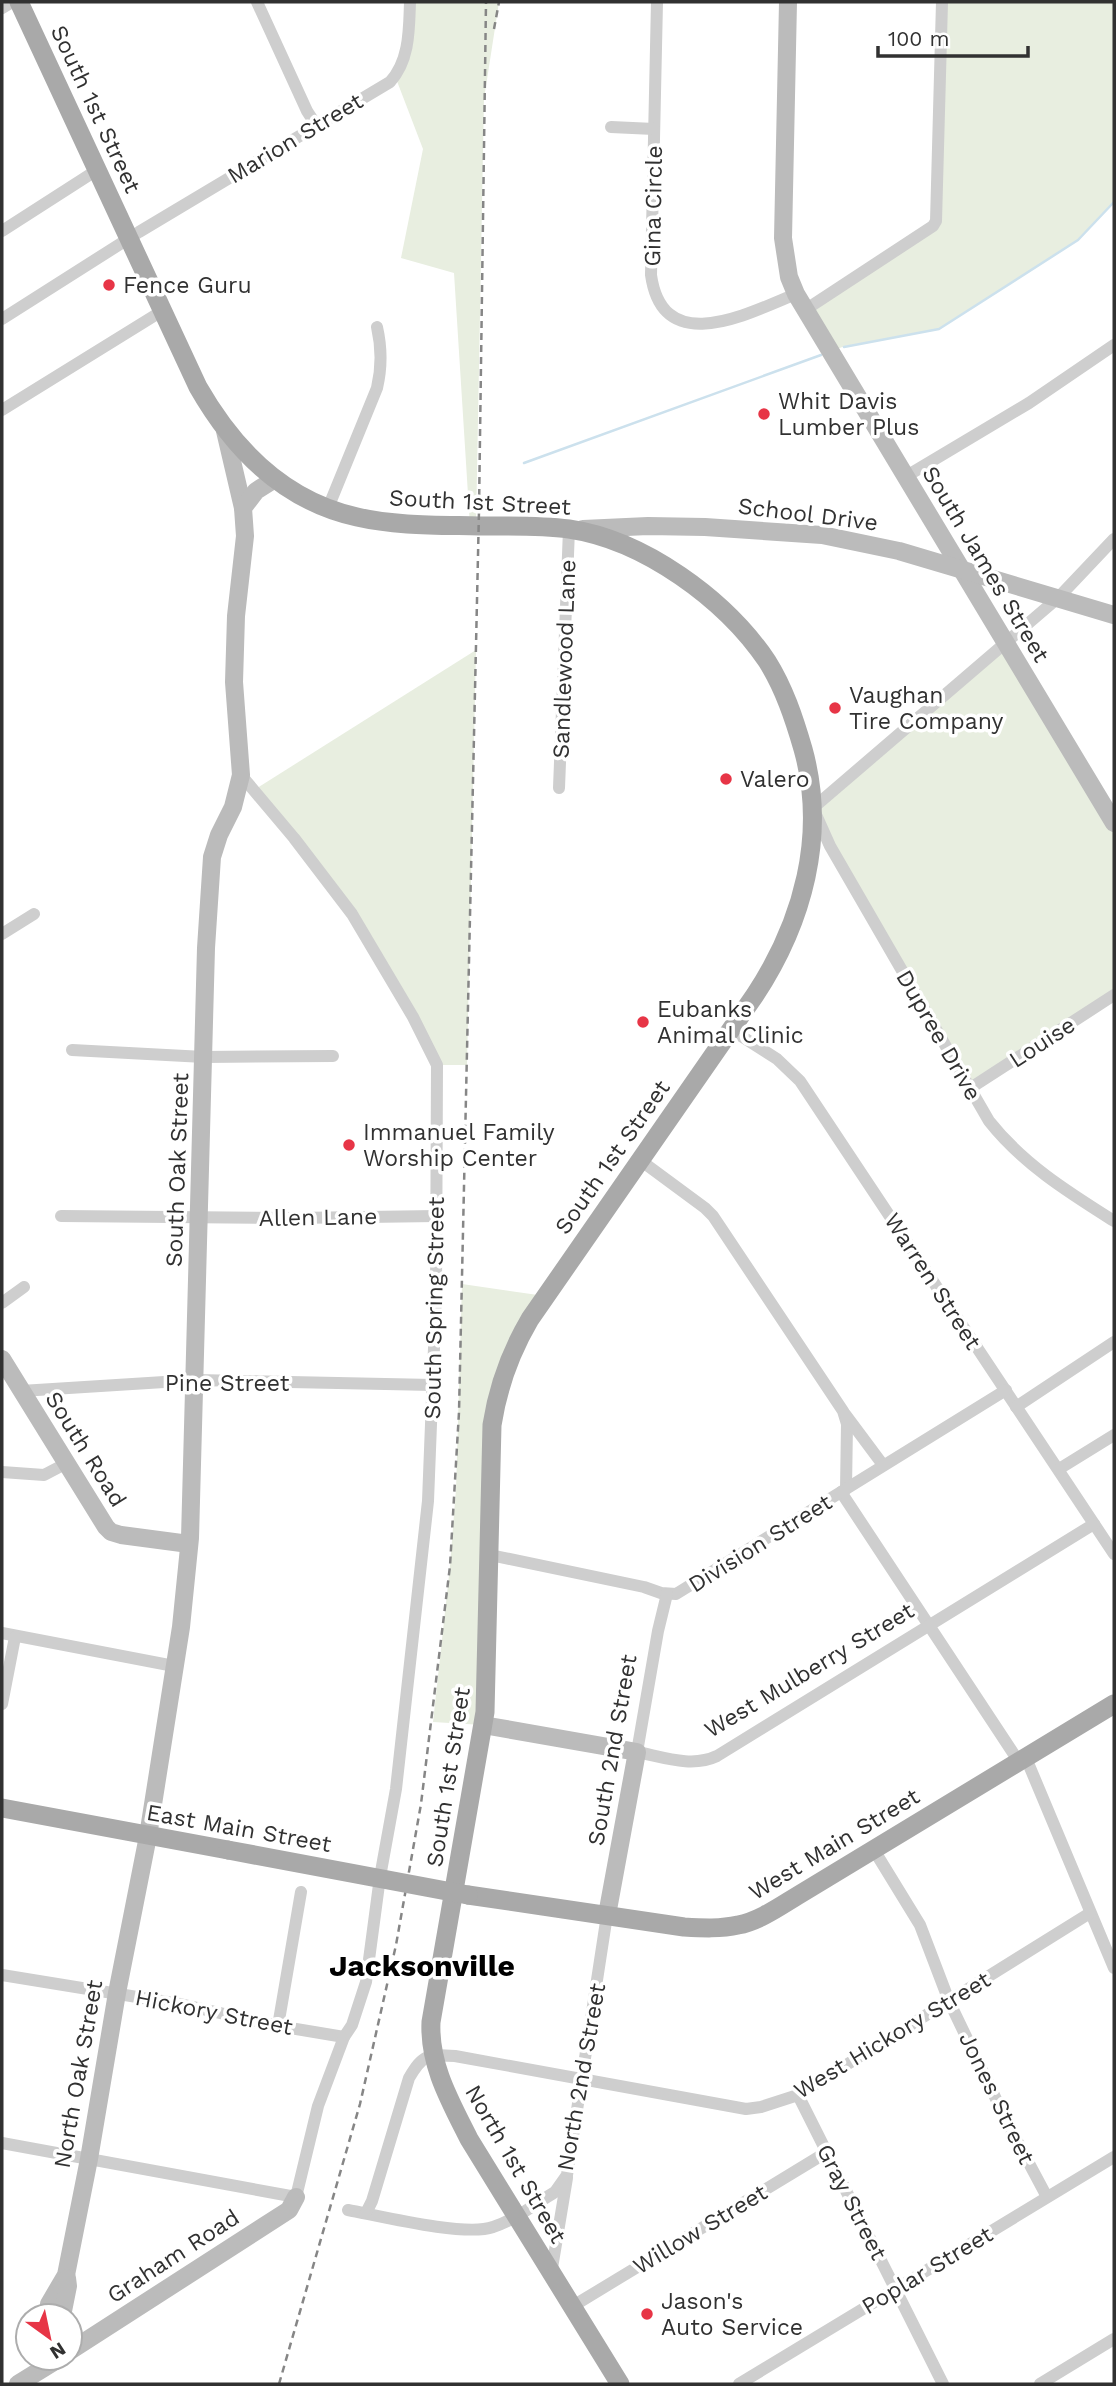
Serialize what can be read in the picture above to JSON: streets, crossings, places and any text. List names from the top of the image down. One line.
{"streets":{"main road":["South 1st Street","East Main Street","West Main Street","North 1st Street"],"street":["Marion Street","Gina Circle","School Drive","South James Street","Sandlewood Lane","Dupree Drive","Louise","South Oak Street","Allen Lane","Warren Street","South Spring Street","Pine Street","South Road","Division Street","West Mulberry Street","South 2nd Street","Hickory Street","West Hickory Street","North Oak Street","North 2nd Street","Jones Street","Gray Street","Willow Street","Graham Road","Poplar Street"]},"crossings":[["South 1st Street","Marion Street"],["South 1st Street","School Drive"],["South 1st Street","Sandlewood Lane"],["South 1st Street","Dupree Drive"],["South 1st Street","South Oak Street"],["South 1st Street","Warren Street"],["South 1st Street","Division Street"],["South 1st Street","West Mulberry Street"],["South 1st Street","North 1st Street"],["Gina Circle","South James Street"],["School Drive","South James Street"],["School Drive","Sandlewood Lane"],["Dupree Drive","Louise"],["South Oak Street","Allen Lane"],["South Oak Street","South Spring Street"],["South Oak Street","Pine Street"],["South Oak Street","South Road"],["South Oak Street","East Main Street"],["South Oak Street","North Oak Street"],["Allen Lane","South Spring Street"],["Warren Street","Division Street"],["Warren Street","West Mulberry Street"],["South Spring Street","Pine Street"],["South Spring Street","Hickory Street"],["South Spring Street","Graham Road"],["Pine Street","South Road"],["Division Street","South 2nd Street"],["West Mulberry Street","South 2nd Street"],["South 2nd Street","West Main Street"],["South 2nd Street","North 2nd Street"],["East Main Street","West Main Street"],["East Main Street","North Oak Street"],["West Main Street","North 2nd Street"],["West Main Street","Jones Street"],["Hickory Street","North Oak Street"],["West Hickory Street","North 2nd Street"],["West Hickory Street","Jones Street"],["West Hickory Street","North 1st Street"],["West Hickory Street","Gray Street"],["North 2nd Street","North 1st Street"],["Jones Street","Poplar Street"],["North 1st Street","Willow Street"],["Gray Street","Willow Street"],["Gray Street","Poplar Street"]],"districts":["Jacksonville"],"places":["Fence Guru","Whit Davis Lumber Plus","Vaughan Tire Company","Valero","Eubanks Animal Clinic","Immanuel Family Worship Center","Jason's Auto Service"],"scale_bar":"100 m","north":"bottom right"}
